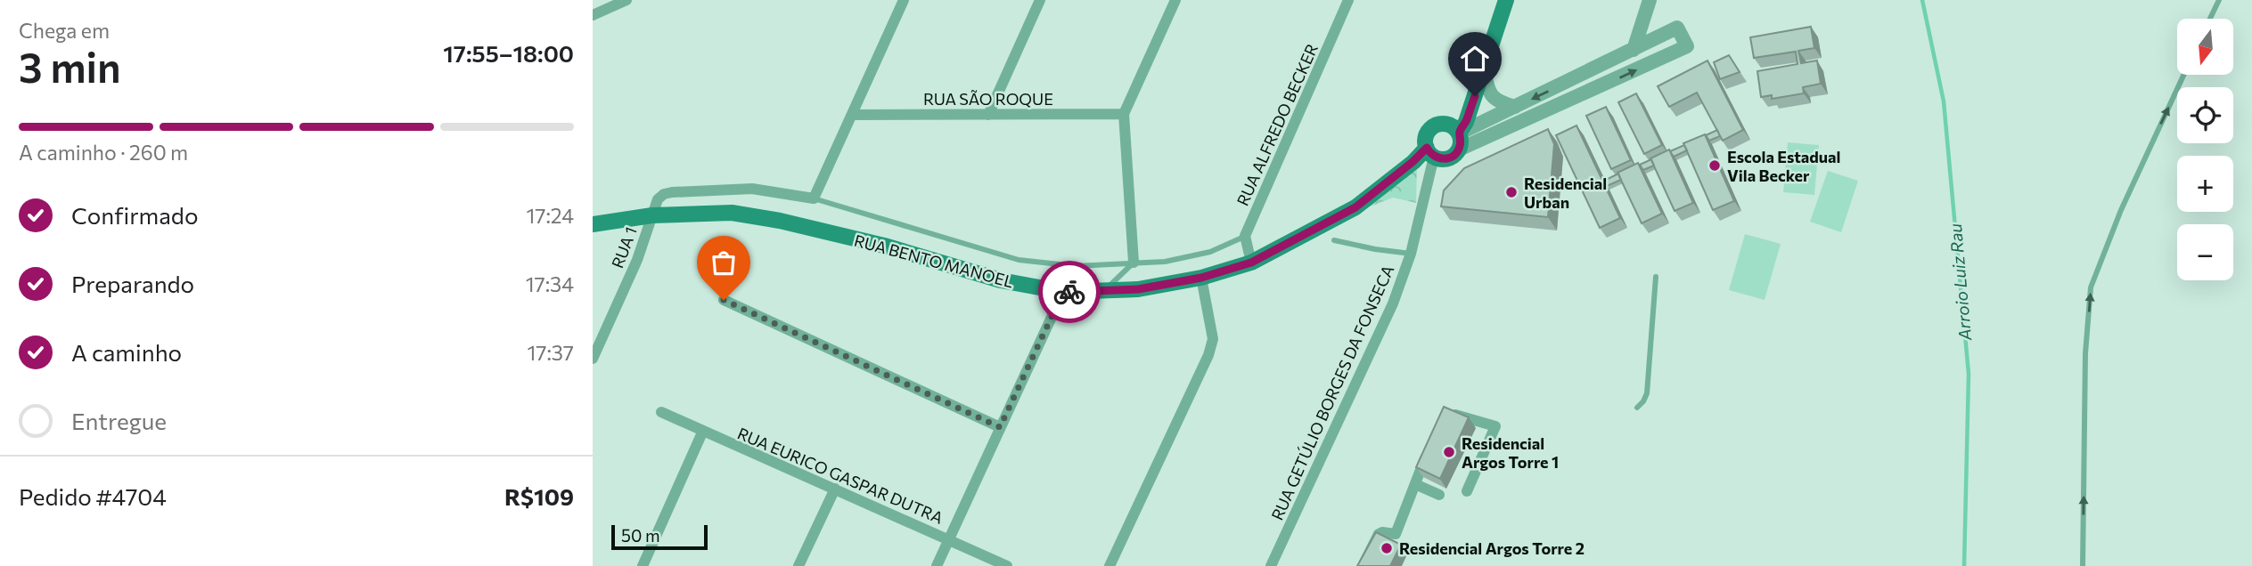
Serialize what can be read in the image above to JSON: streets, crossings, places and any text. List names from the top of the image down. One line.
{"streets":{"main road":["RUA BENTO MANOEL"],"street":["RUA SÃO ROQUE","RUA ALFREDO BECKER","RUA 1","RUA GETÚLIO BORGES DA FONSECA","RUA EURICO GASPAR DUTRA"]},"crossings":[["RUA 1","RUA BENTO MANOEL"],["RUA BENTO MANOEL","RUA GETÚLIO BORGES DA FONSECA"]],"water":["Arroio Luiz Rau"],"places":["Escola Estadual Vila Becker","Residencial Urban","Residencial Argos Torre 1","Residencial Argos Torre 2"],"scale_bar":"50 m","north":"bottom","page":{"heading":["3 min","Chega em","17:55–18:00"],"panel":["Pedido #4704","R$109"],"map_buttons":["+","−"],"bar":"A caminho · 260 m","list":[["Confirmado","17:24"],["Preparando","17:34"],["A caminho","17:37"],"Entregue"],"scale":"50 m"}}
